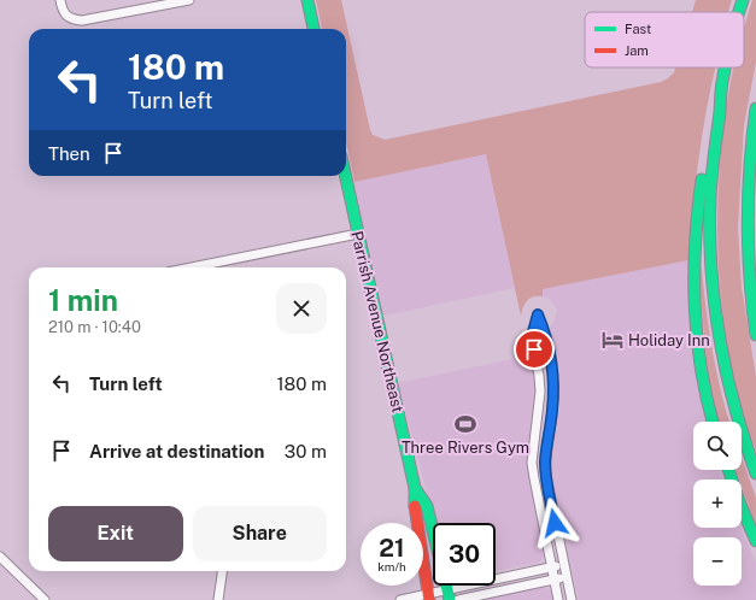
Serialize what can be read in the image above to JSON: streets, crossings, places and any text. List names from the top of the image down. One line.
{"streets":{"main road":["Parrish Avenue Northeast"]},"places":{"hotel":["Holiday Inn"],"sports":["Three Rivers Gym"]},"legend":["Fast","Jam"],"page":{"turn":["180 m","Turn left"],"then":"Then","heading":["1 min","210 m · 10:40"],"list":[{"name":"Turn left","value":"180 m"},{"name":"Arrive at destination","value":"30 m"}],"map_buttons":["+","−"],"buttons":["Exit","Share"],"speed":"21 km/h","limit":"30"}}
